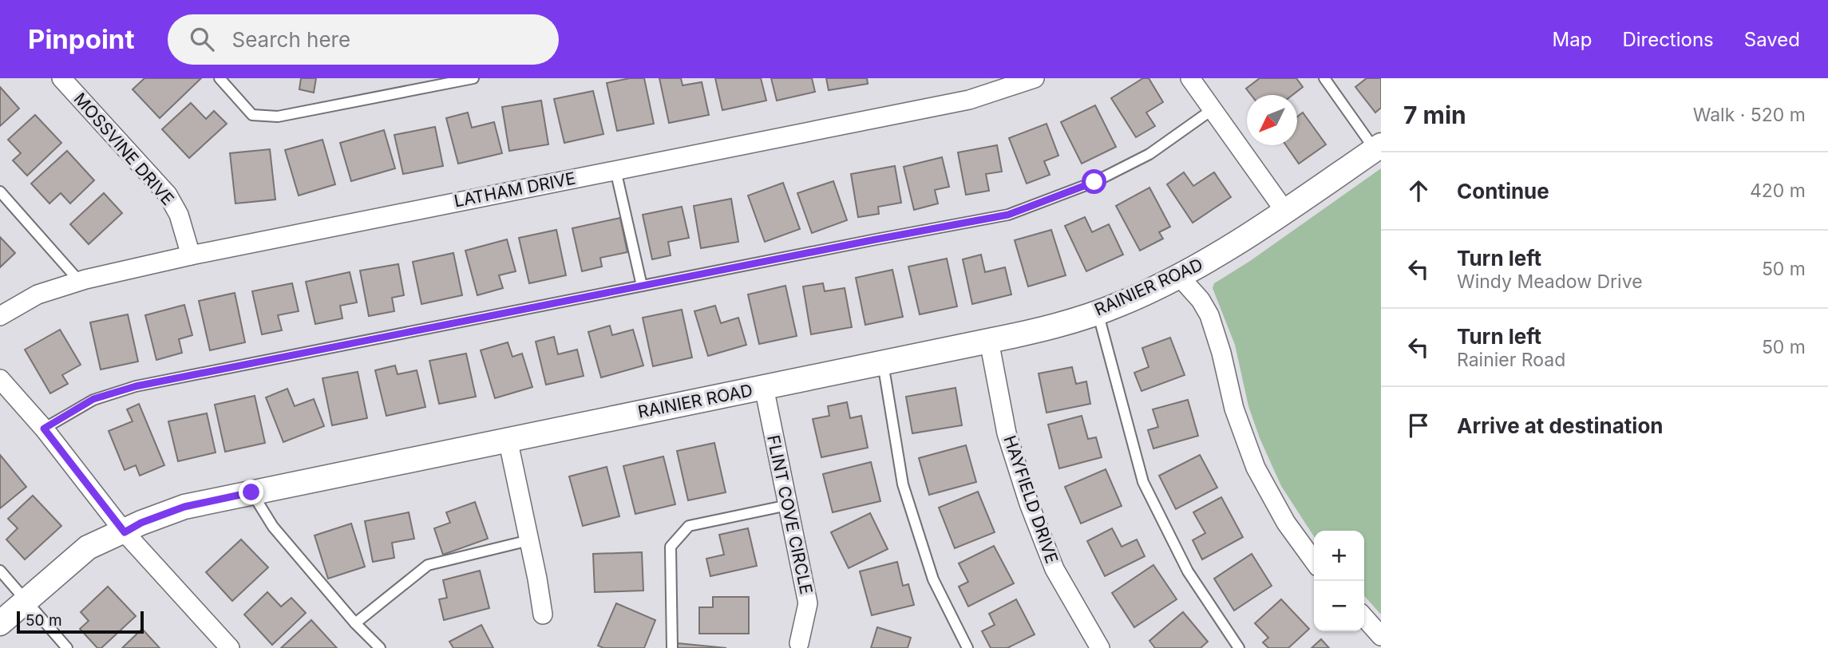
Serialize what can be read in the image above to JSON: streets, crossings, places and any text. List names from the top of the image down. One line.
{"streets":{"street":["MOSSVINE DRIVE","LATHAM DRIVE","RAINIER ROAD","HAYFIELD DRIVE","FLINT COVE CIRCLE"]},"crossings":[["MOSSVINE DRIVE","LATHAM DRIVE"],["RAINIER ROAD","HAYFIELD DRIVE"],["RAINIER ROAD","FLINT COVE CIRCLE"]],"scale_bar":"50 m","north":"bottom left","page":{"header":"Pinpoint","search":"Search here","nav":["Map","Directions","Saved"],"heading":["7 min","Walk · 520 m"],"list":[["Continue","420 m"],["Turn left","Windy Meadow Drive","50 m"],["Turn left","Rainier Road","50 m"],"Arrive at destination"],"map_buttons":["+","−"],"scale":"50 m"}}
